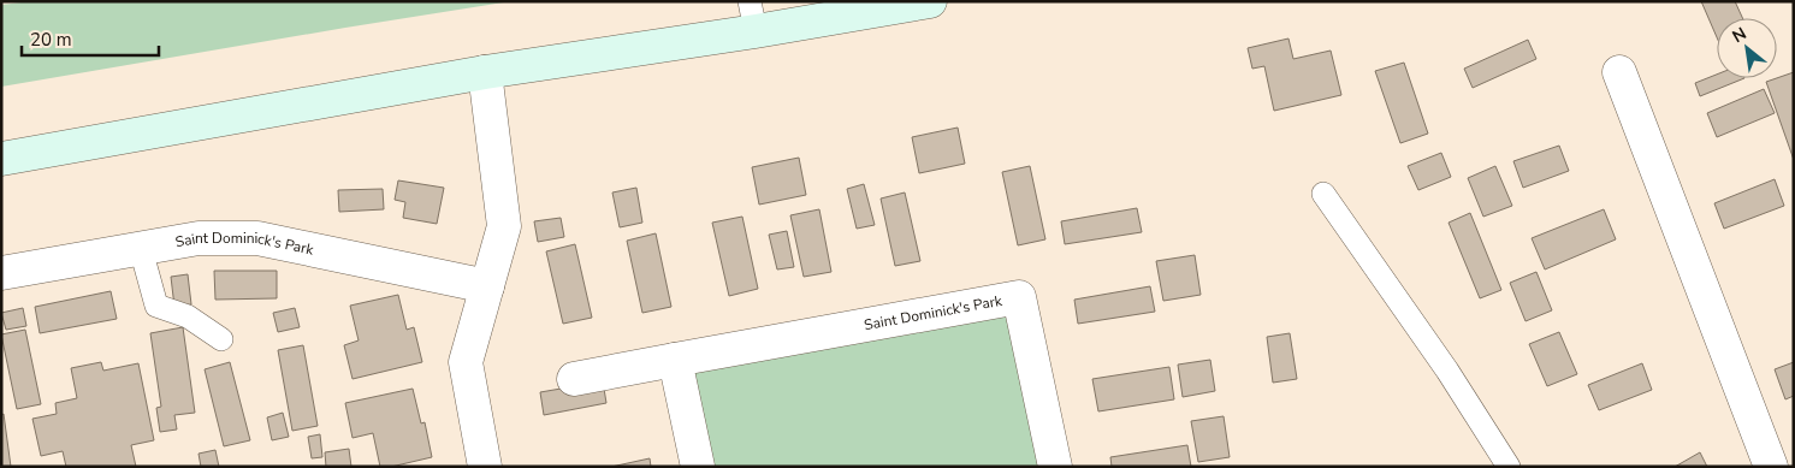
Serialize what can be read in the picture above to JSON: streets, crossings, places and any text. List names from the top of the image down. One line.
{"streets":{"street":["Saint Dominick's Park"]},"scale_bar":"20 m","north":"top left"}
